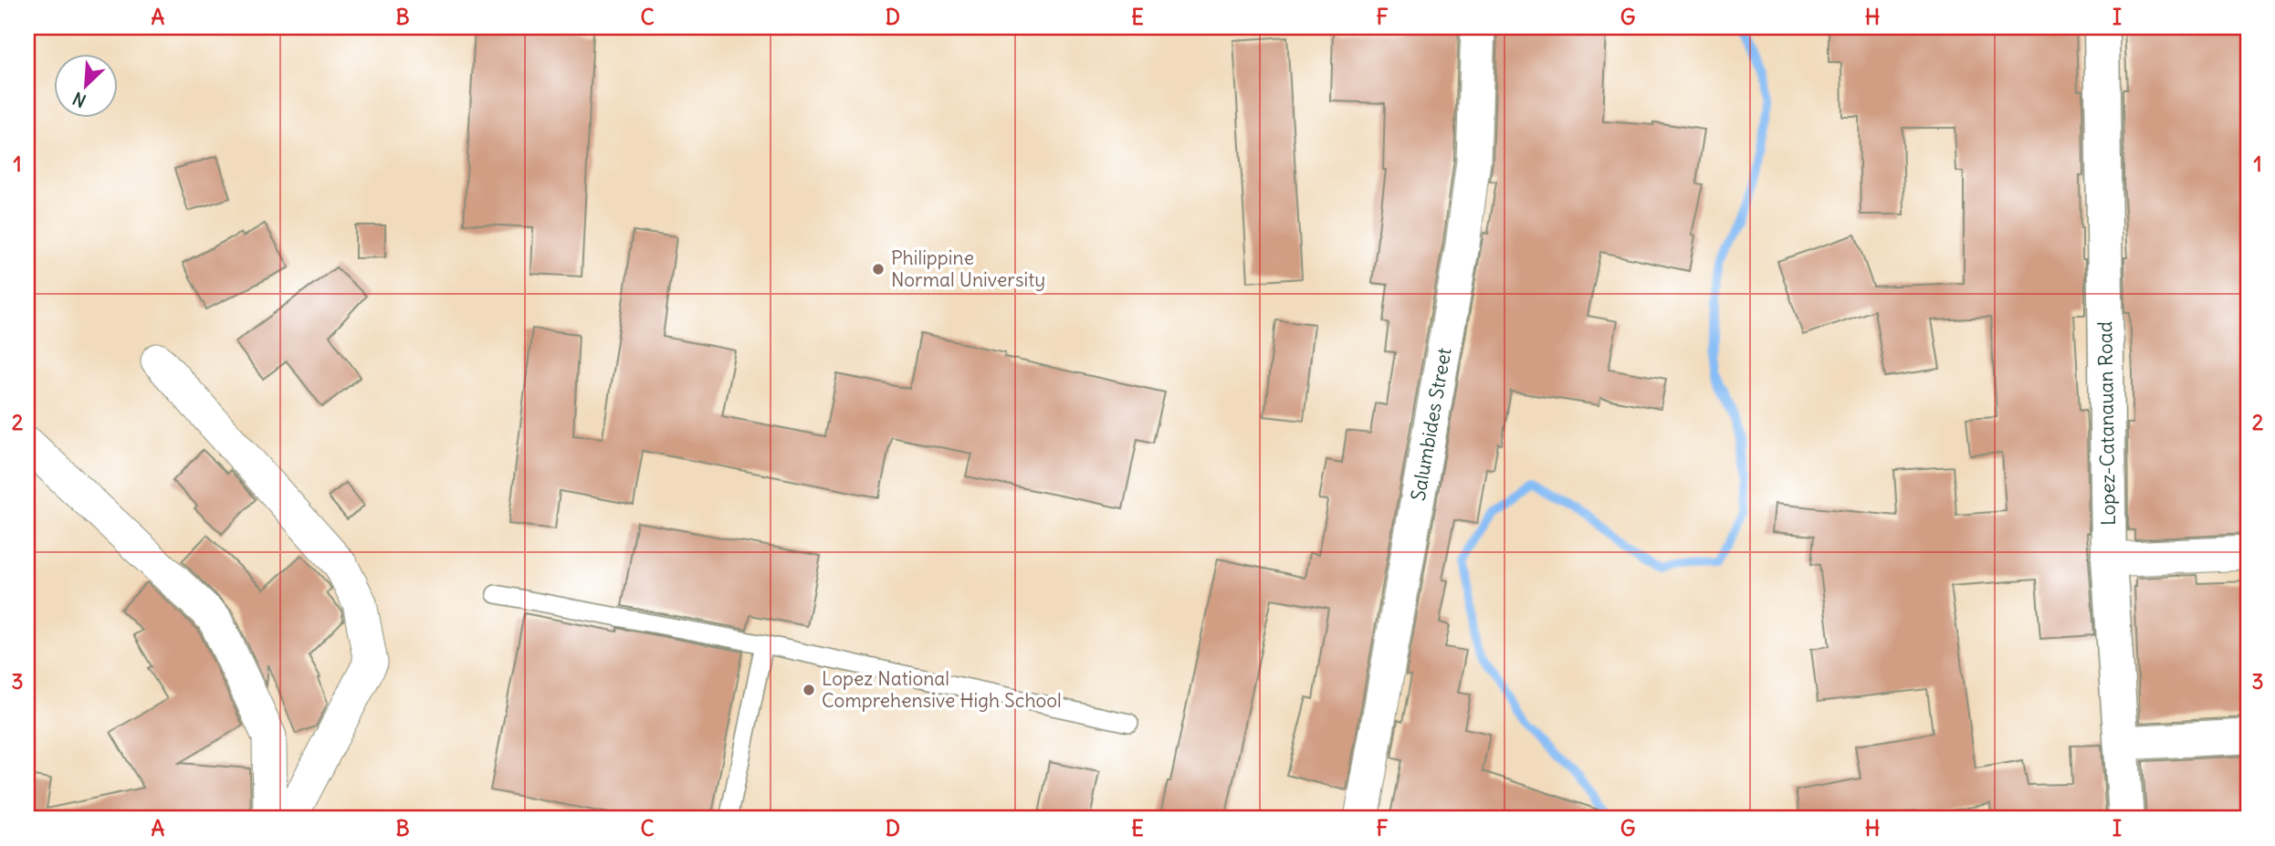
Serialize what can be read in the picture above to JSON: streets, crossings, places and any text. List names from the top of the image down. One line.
{"streets":{"main road":["Lopez-Catanauan Road"],"street":["Salumbides Street"]},"places":["Philippine Normal University","Lopez National Comprehensive High School"],"north":"bottom left","grid":{"columns":["A","B","C","D","E","F","G","H","I"],"rows":["1","2","3"]}}
